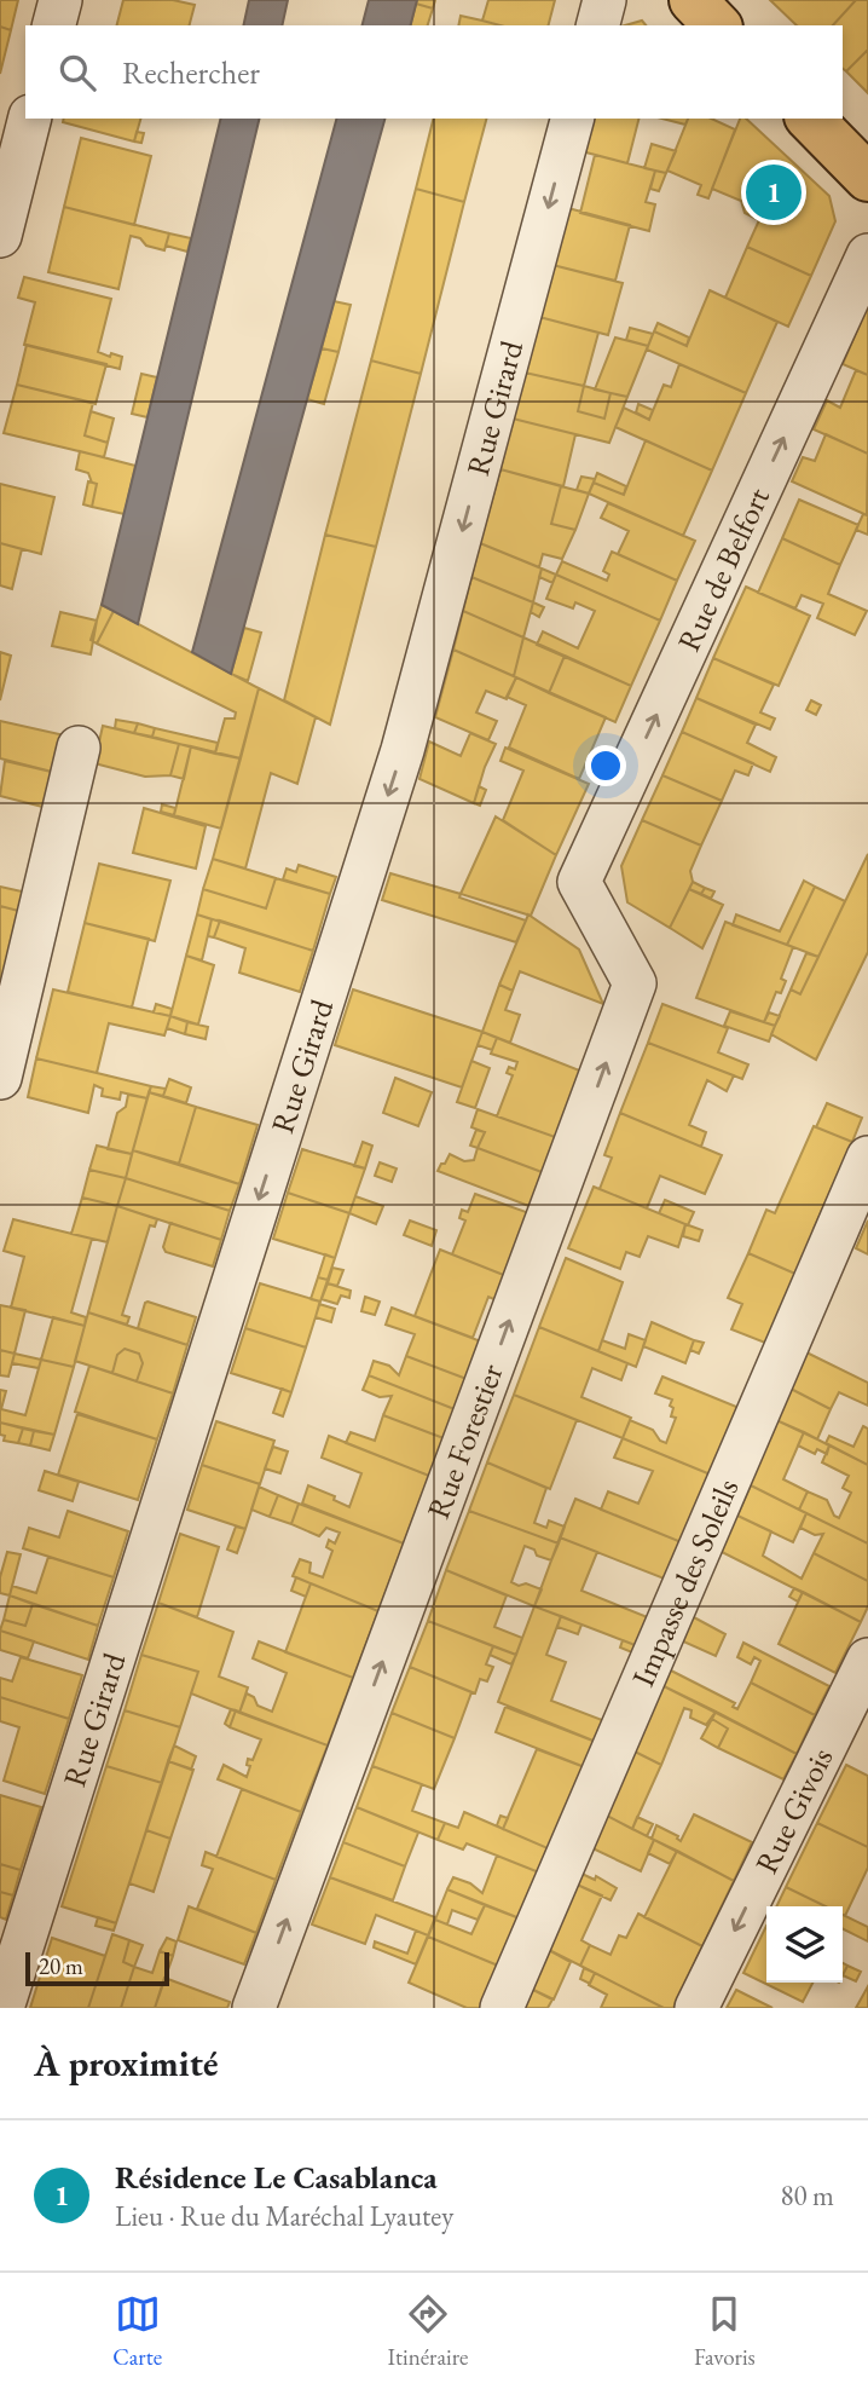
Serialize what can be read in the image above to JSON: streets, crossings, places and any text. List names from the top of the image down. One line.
{"streets":{"street":["Rue Girard","Rue de Belfort","Rue Forestier","Impasse des Soleils","Rue Givois"]},"crossings":[["Rue de Belfort","Rue Forestier"]],"one_way":["Rue Girard","Rue de Belfort","Rue Forestier","Rue Givois"],"scale_bar":"20 m","page":{"search":"Rechercher","pins":"1","scale":"20 m","heading":"À proximité","list":[{"mark":"1","name":"Résidence Le Casablanca","note":"Lieu · Rue du Maréchal Lyautey","value":"80 m"}],"nav":["Carte","Itinéraire","Favoris"]}}
